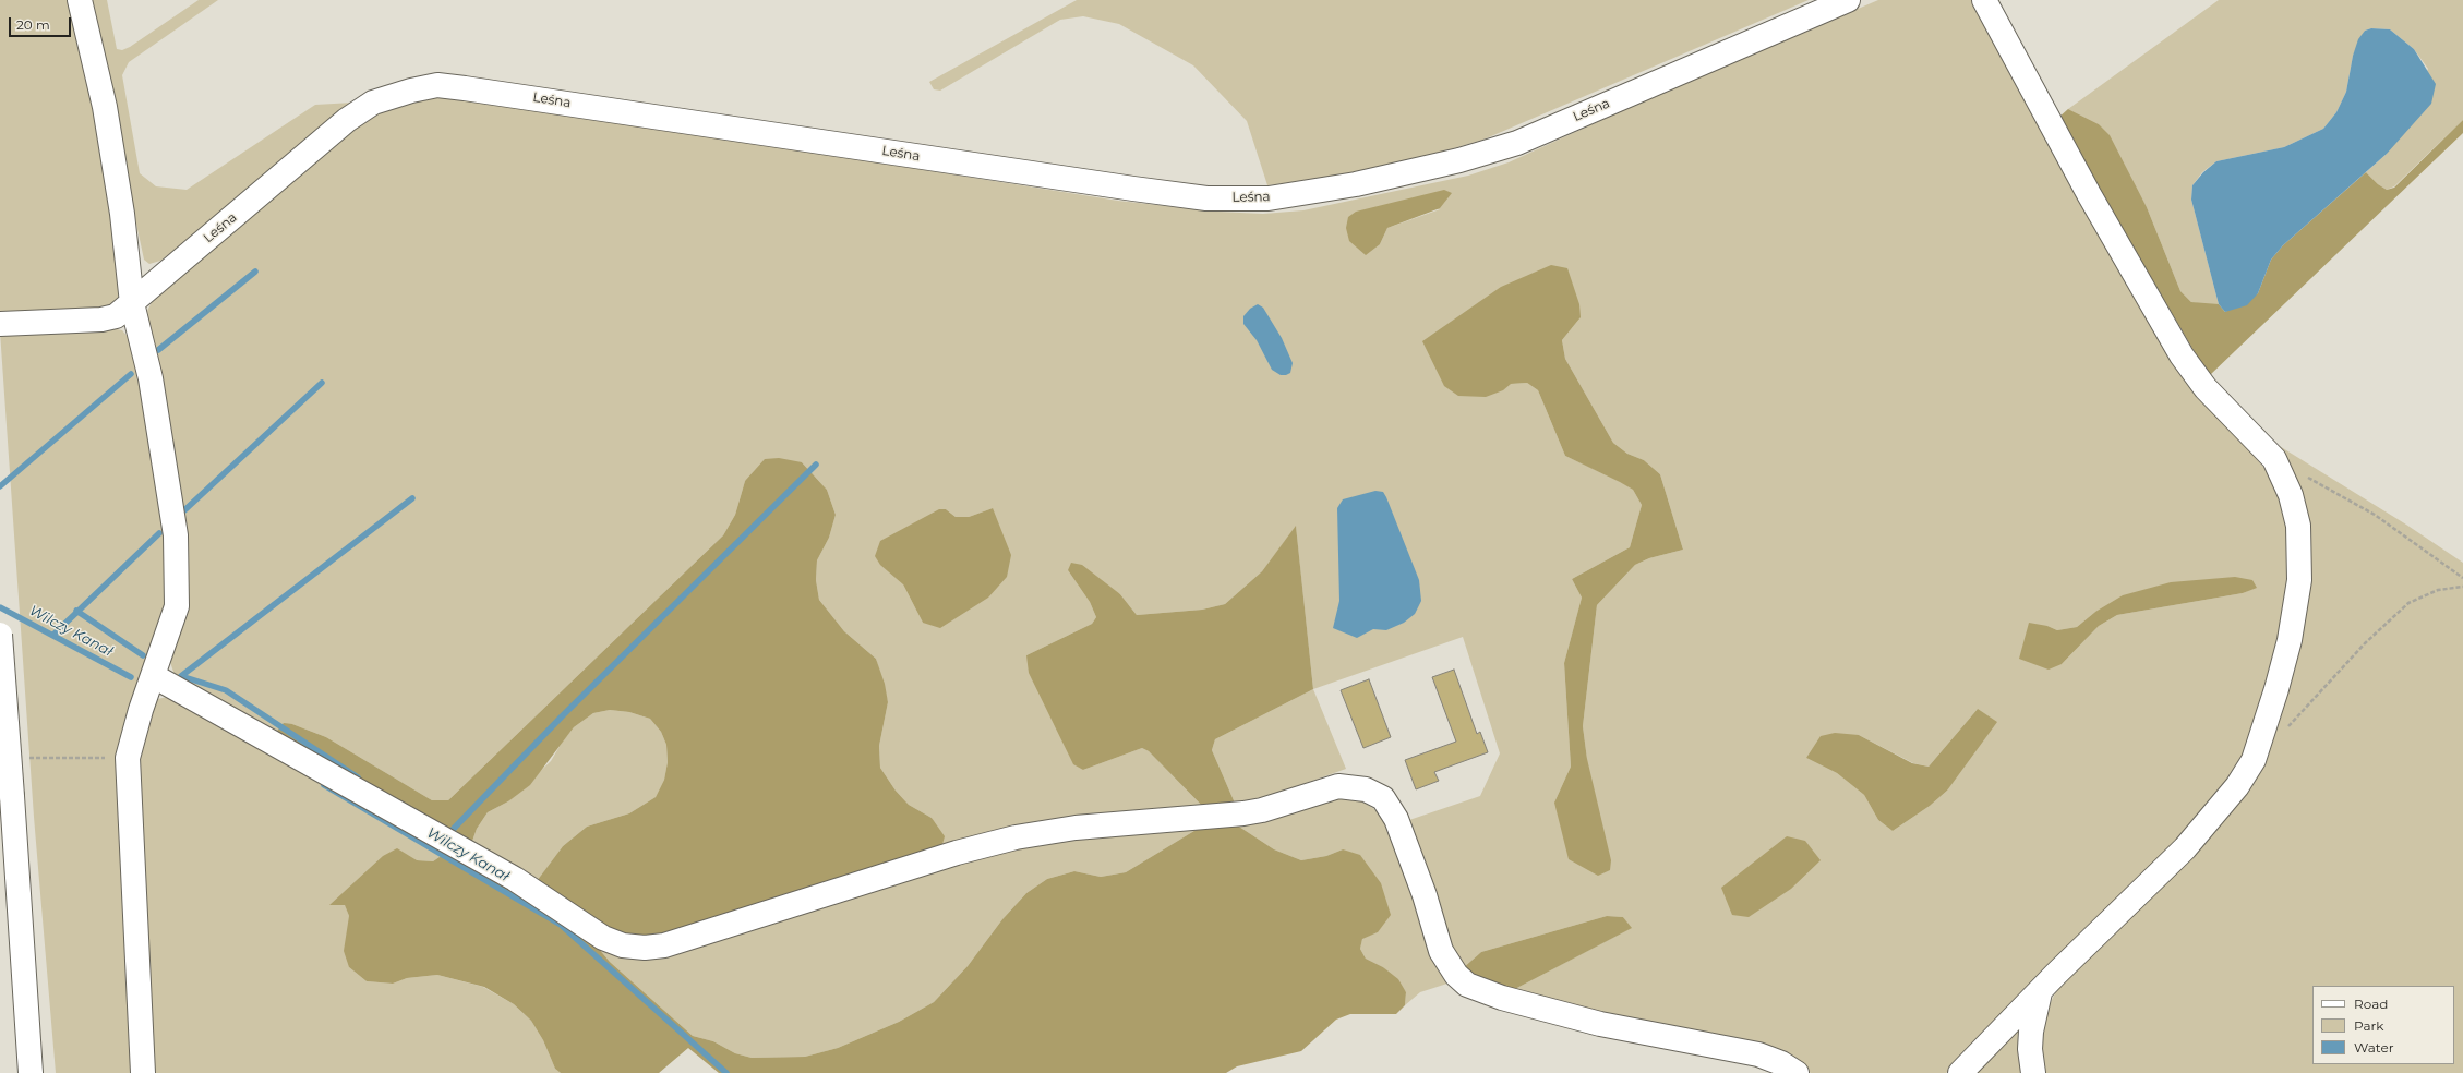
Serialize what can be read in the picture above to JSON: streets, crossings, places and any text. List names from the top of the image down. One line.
{"streets":{"main road":["Leśna"]},"water":["Wilczy Kanał"],"legend":["Road","Park","Water"],"scale_bar":"20 m"}
